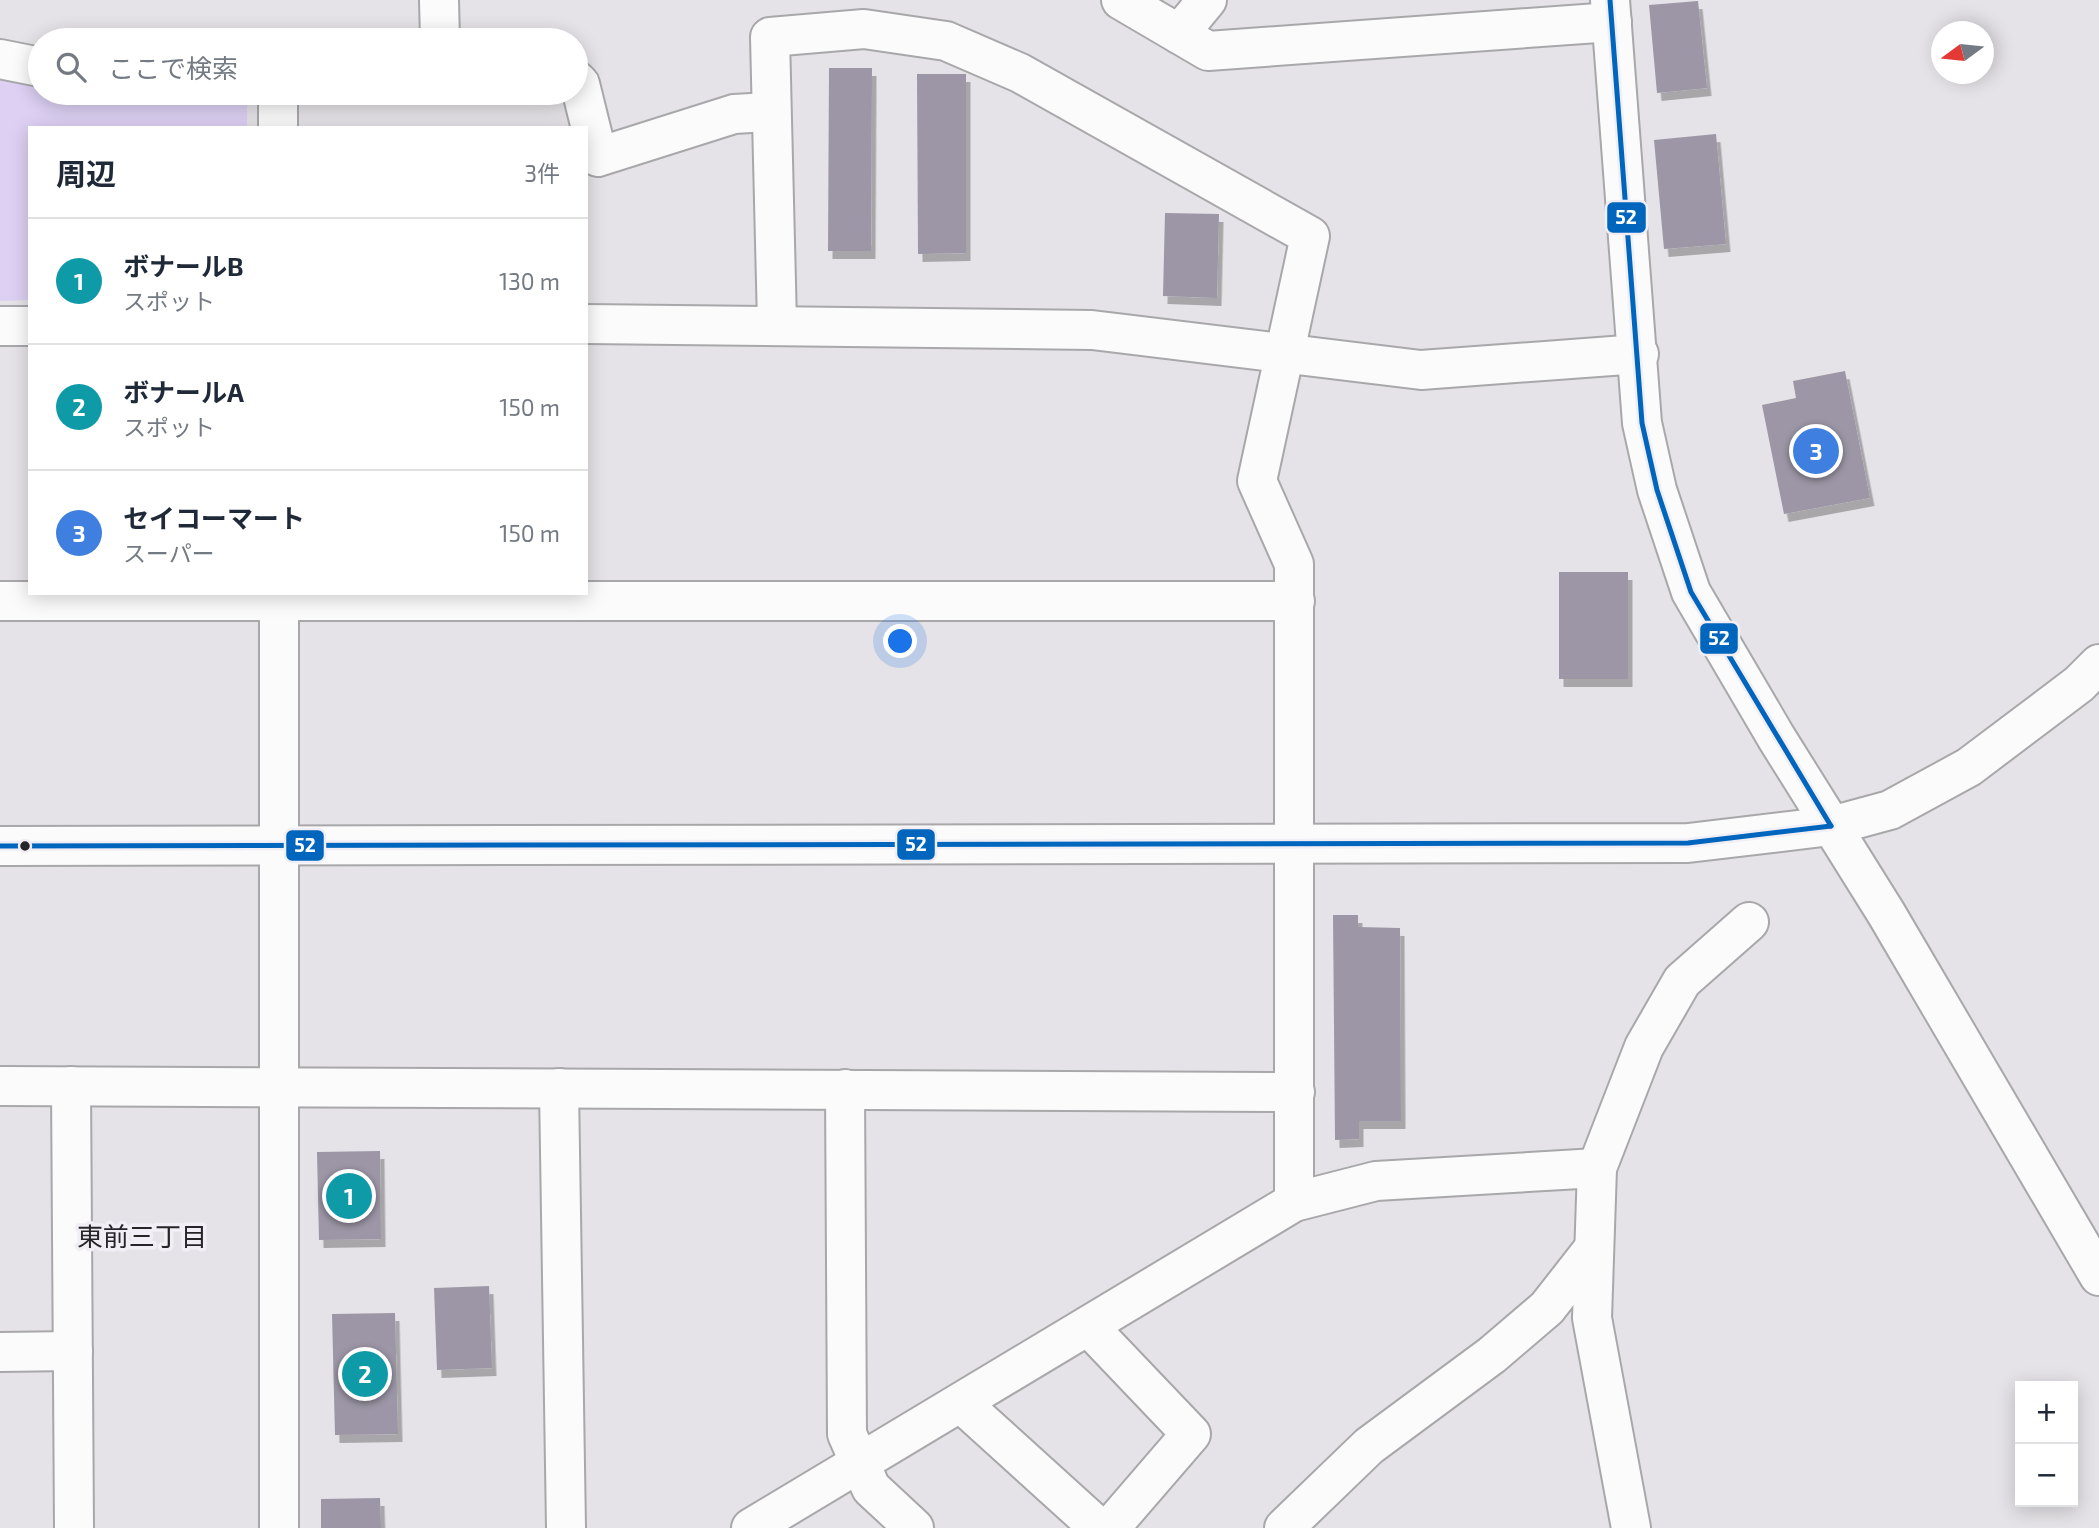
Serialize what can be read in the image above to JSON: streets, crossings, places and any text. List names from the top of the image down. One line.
{"districts":["東前三丁目"],"lines":["transit line 52"],"north":"left","page":{"search":"ここで検索","heading":["周辺","3件"],"list":[{"mark":"1","name":"ボナールB","note":"スポット","value":"130 m"},{"mark":"2","name":"ボナールA","note":"スポット","value":"150 m"},{"mark":"3","name":"セイコーマート","note":"スーパー","value":"150 m"}],"pins":["3","1","2"],"map_buttons":["+","−"]}}
